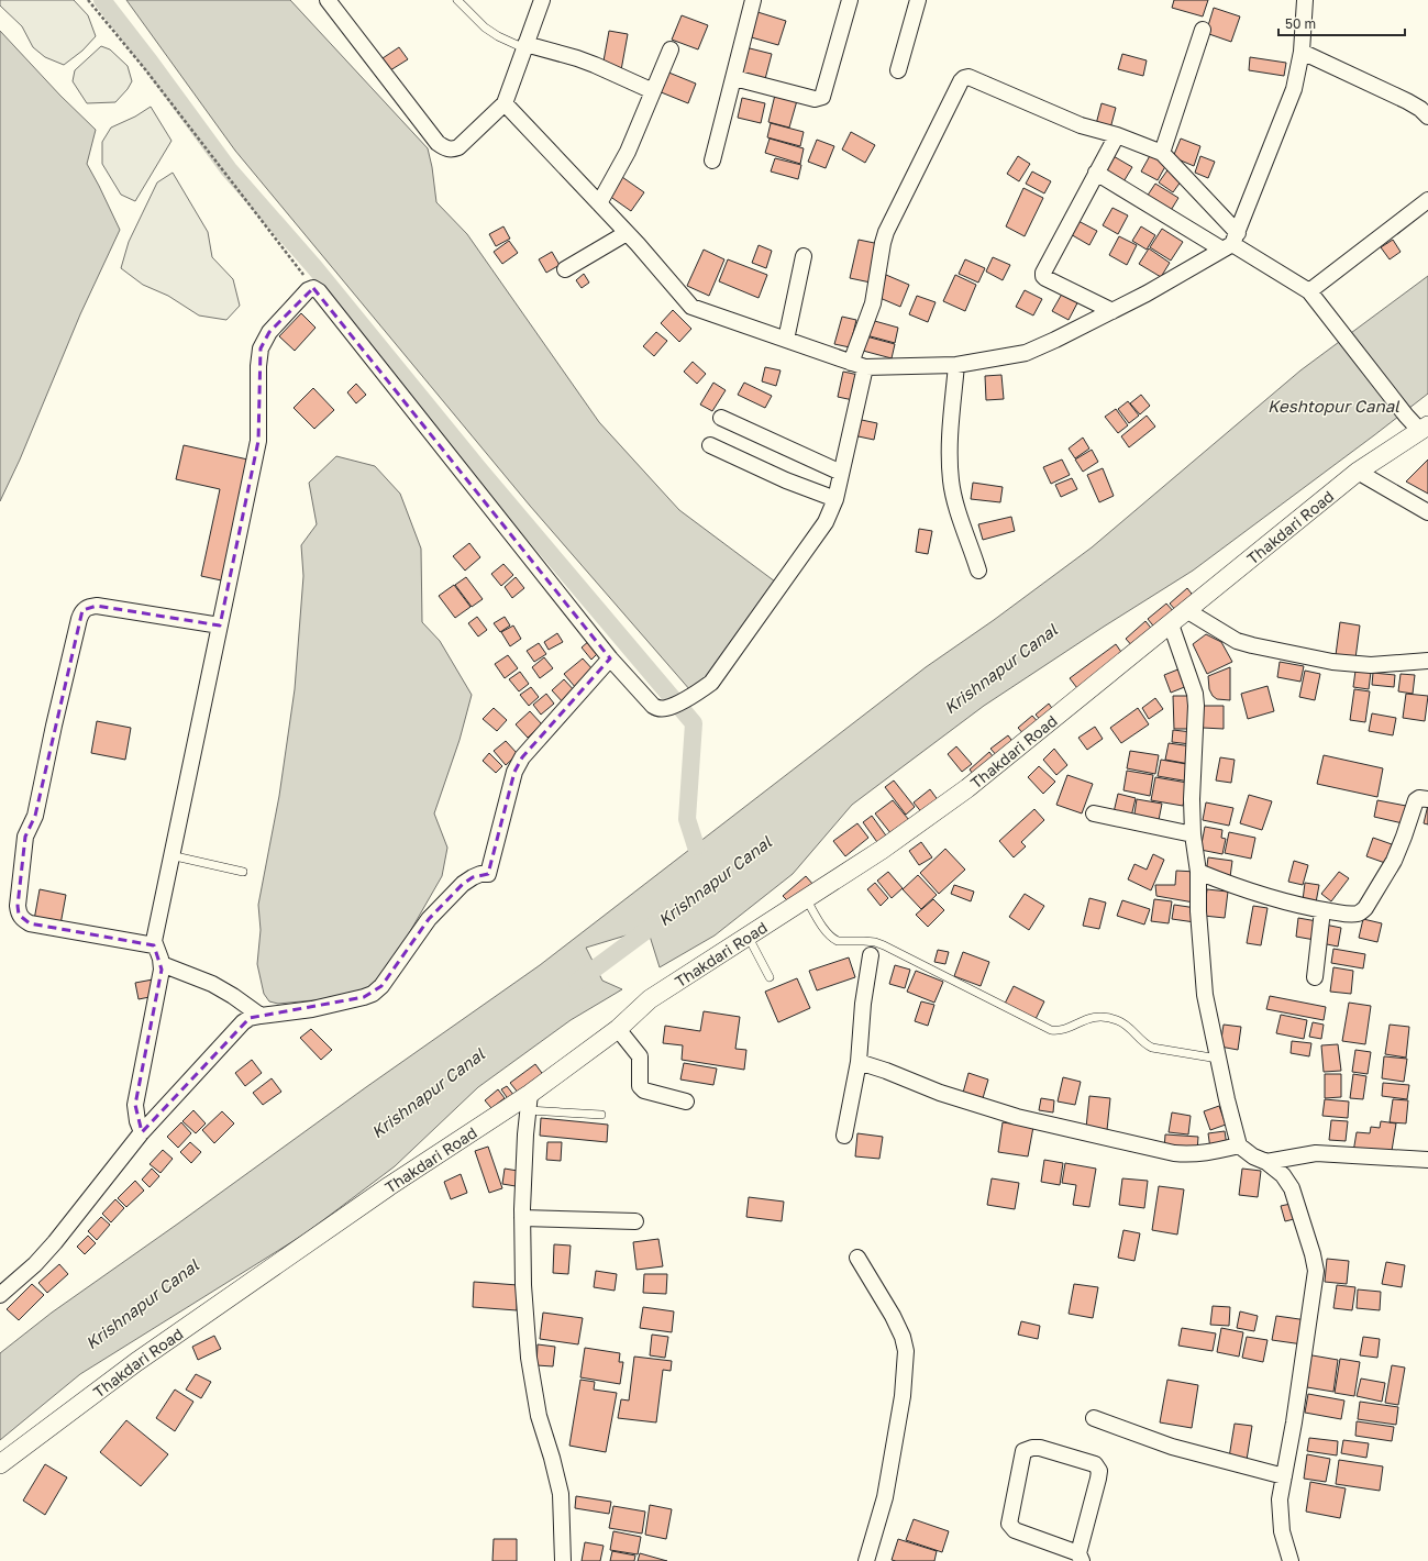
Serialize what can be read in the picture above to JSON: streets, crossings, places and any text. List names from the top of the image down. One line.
{"streets":{"street":["Thakdari Road"]},"water":["Keshtopur Canal","Krishnapur Canal"],"scale_bar":"50 m"}
